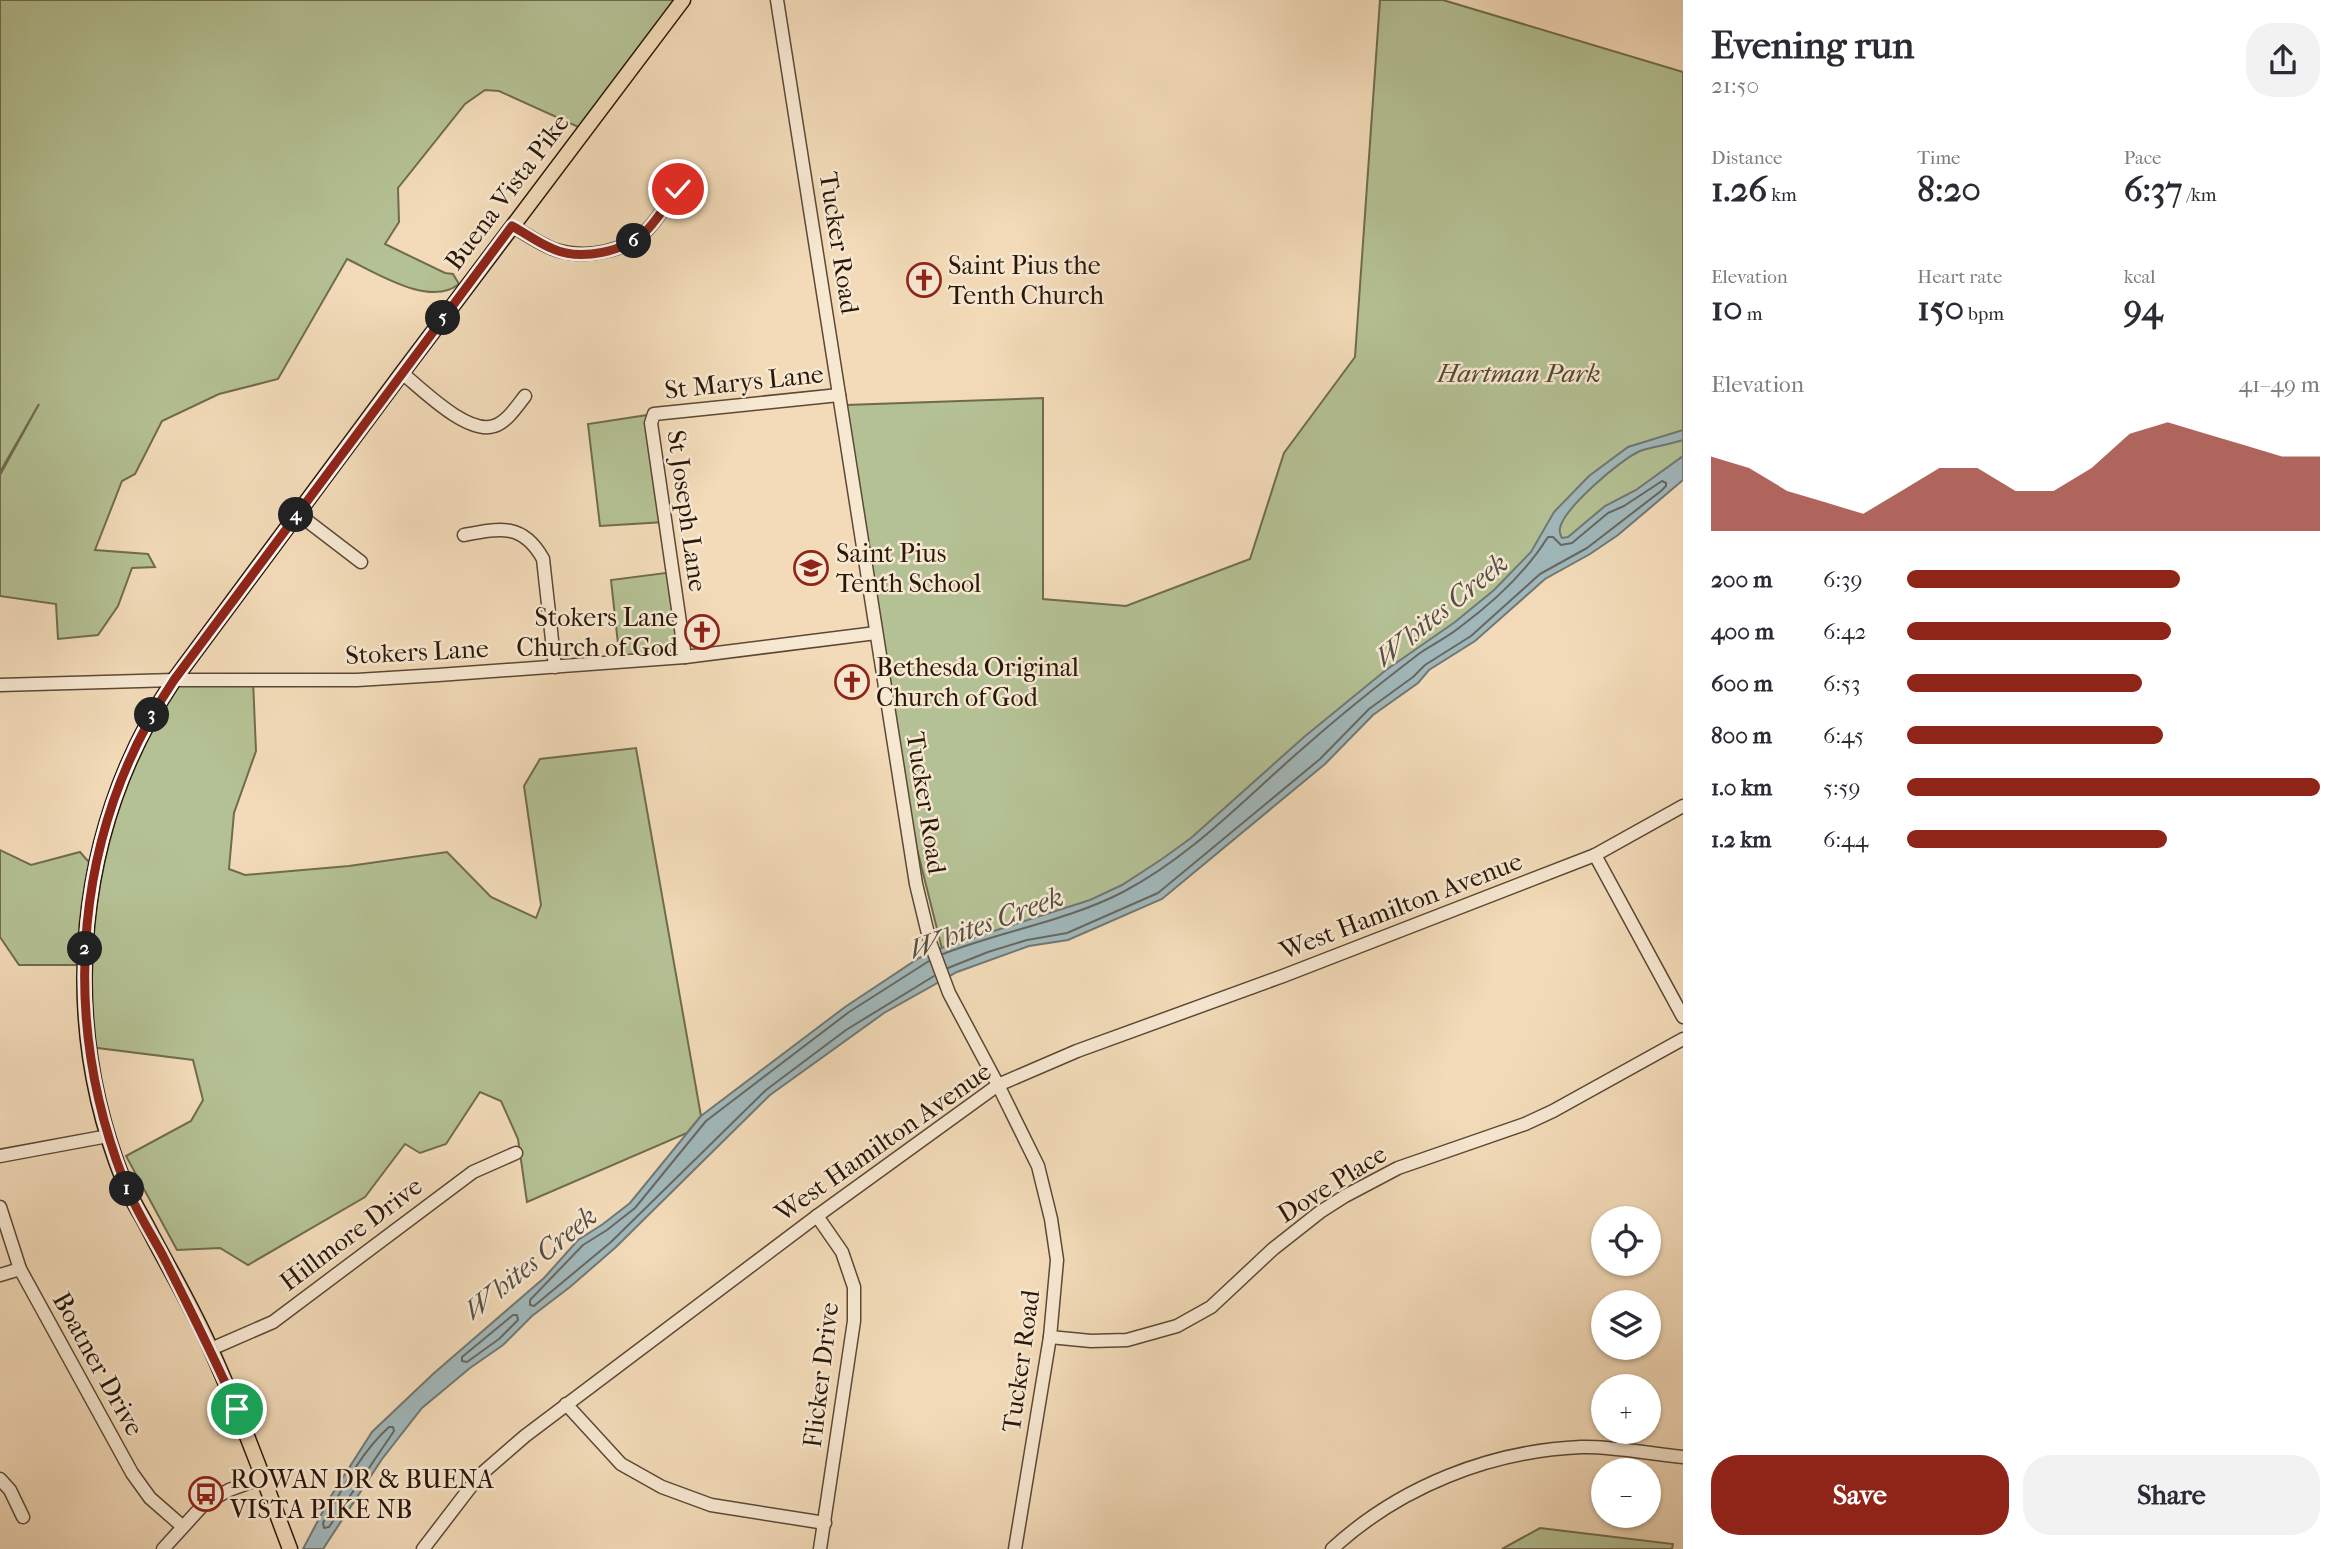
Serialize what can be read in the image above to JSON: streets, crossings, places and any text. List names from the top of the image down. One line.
{"streets":{"main road":["Buena Vista Pike"],"street":["Tucker Road","St Marys Lane","St Joseph Lane","Stokers Lane","West Hamilton Avenue","Dove Place","Hillmore Drive","Boatner Drive","Flicker Drive"]},"crossings":[["Buena Vista Pike","Stokers Lane"],["Buena Vista Pike","Hillmore Drive"],["Tucker Road","St Marys Lane"],["Tucker Road","Stokers Lane"],["Tucker Road","West Hamilton Avenue"],["Tucker Road","Dove Place"],["St Marys Lane","St Joseph Lane"],["St Joseph Lane","Stokers Lane"],["West Hamilton Avenue","Flicker Drive"]],"water":["Whites Creek"],"parks":["Hartman Park"],"places":{"church":["Saint Pius the Tenth Church","Stokers Lane Church of God","Bethesda Original Church of God"],"school or university":["Saint Pius Tenth School"],"bus stop":["ROWAN DR & BUENA VISTA PIKE NB"]},"page":{"heading":["Evening run","21:50"],"stats":[["Distance","1.26 km"],["Time","8:20"],["Pace","6:37 /km"],["Elevation","10 m"],["Heart rate","150 bpm"],["kcal","94"]],"pins":["6","5","4","3","2","1"],"chart":["Elevation","41–49 m"],"list":[{"name":"200 m","note":"6:39"},{"name":"400 m","note":"6:42"},{"name":"600 m","note":"6:53"},{"name":"800 m","note":"6:45"},{"name":"1.0 km","note":"5:59"},{"name":"1.2 km","note":"6:44"}],"map_buttons":["+","−"],"buttons":["Save","Share"]}}
